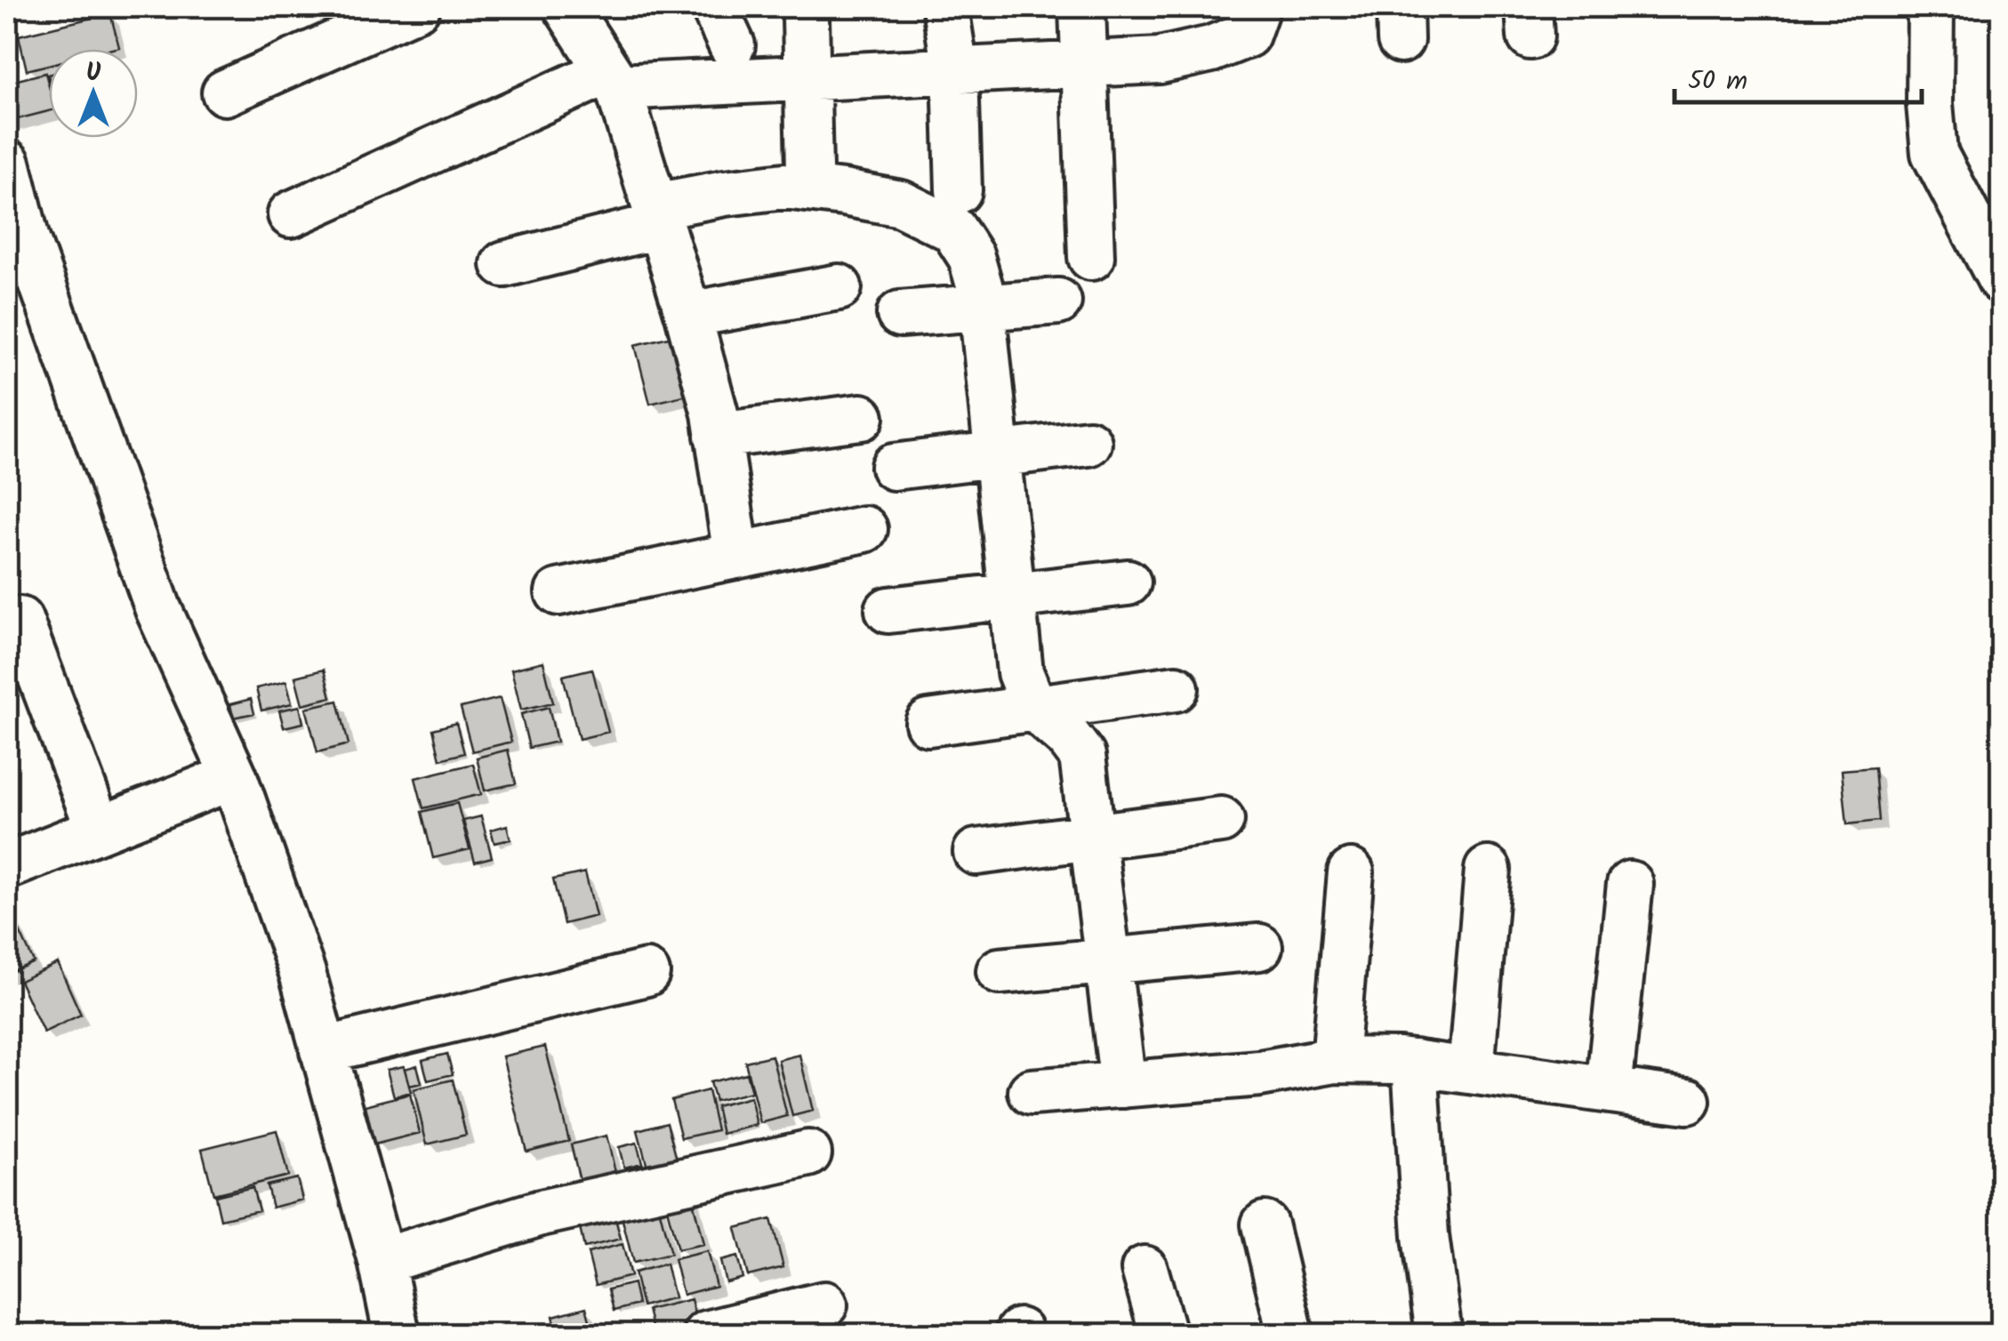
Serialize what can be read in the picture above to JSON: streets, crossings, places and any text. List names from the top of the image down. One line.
{"scale_bar":"50 m","north":"top"}
